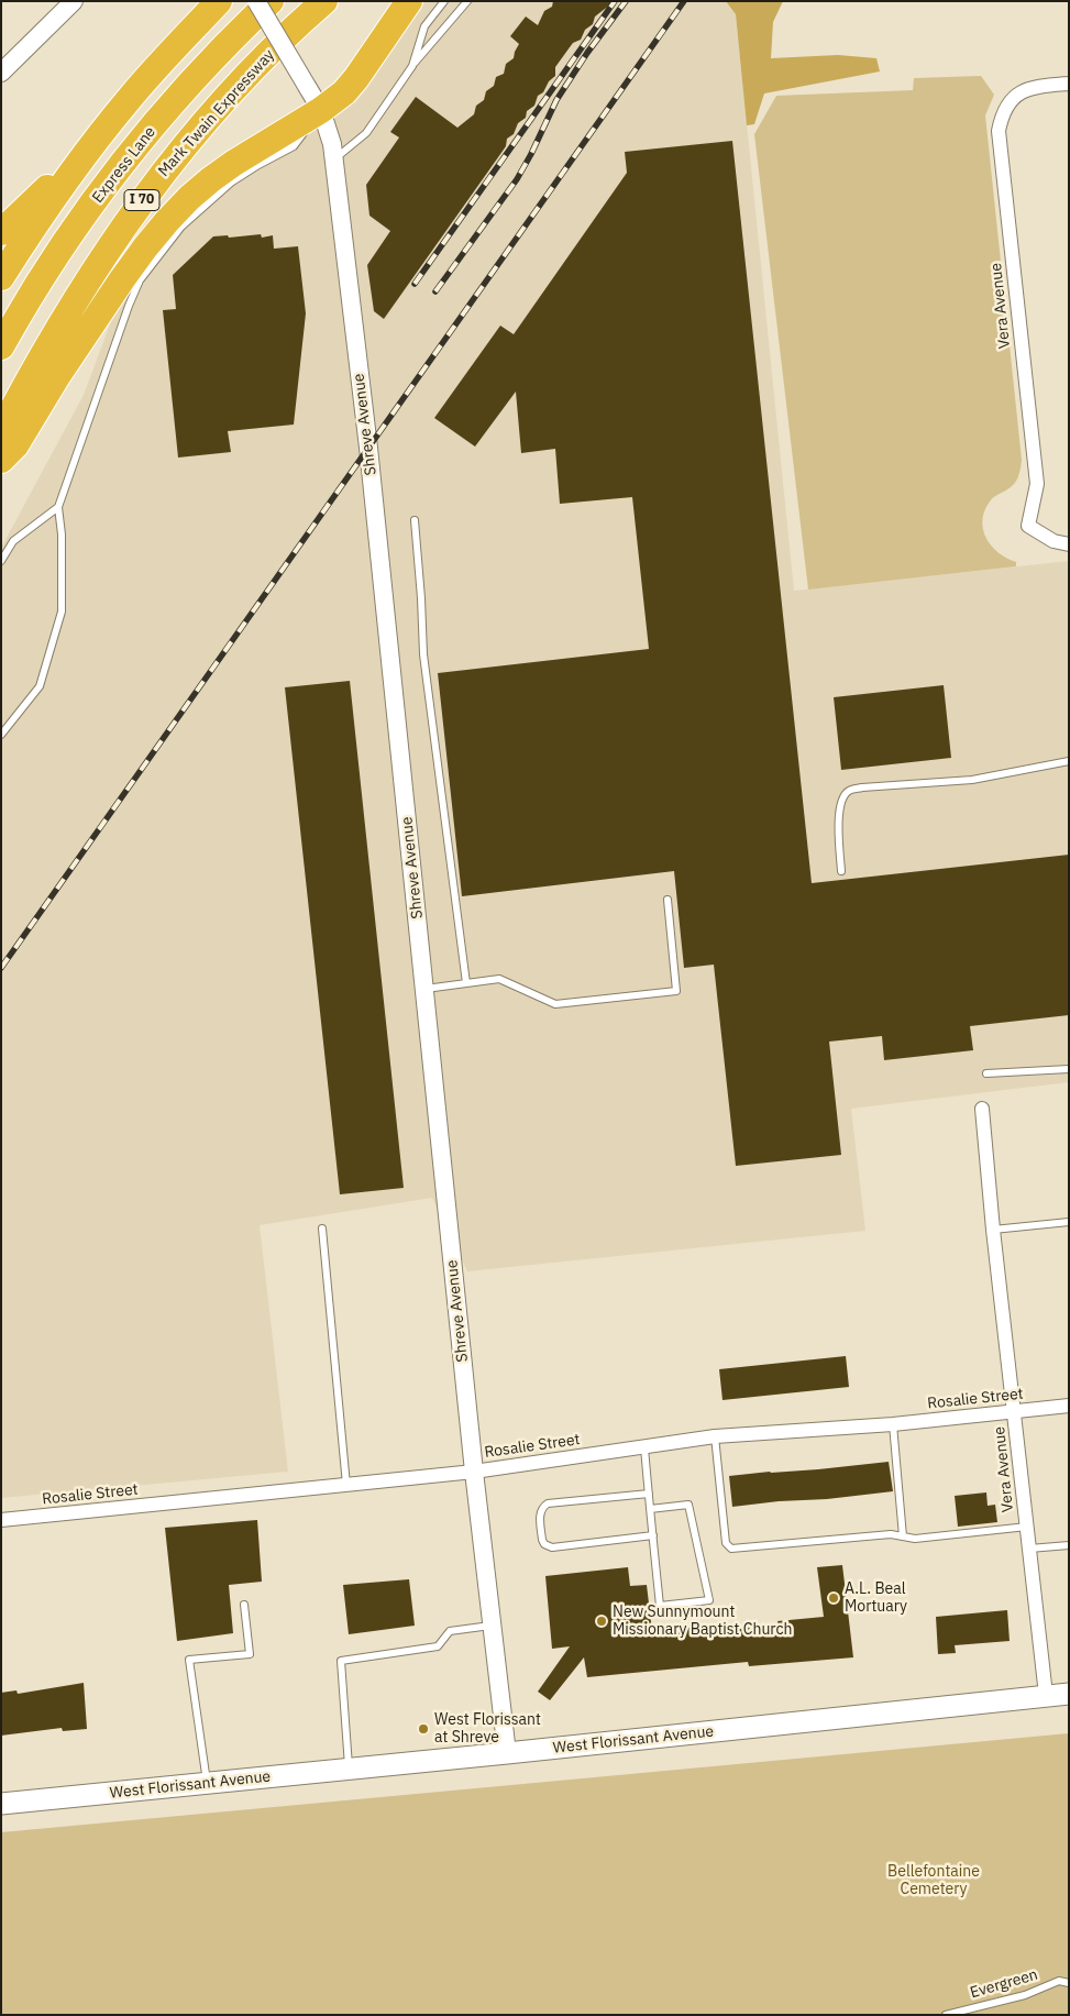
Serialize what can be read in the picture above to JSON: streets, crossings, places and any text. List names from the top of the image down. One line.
{"streets":{"highway":["Mark Twain Expressway","Express Lane","I 70"],"main road":["West Florissant Avenue"],"street":["Vera Avenue","Shreve Avenue","Rosalie Street"],"lane":["Evergreen"]},"crossings":[["Vera Avenue","Rosalie Street"],["Vera Avenue","West Florissant Avenue"],["Shreve Avenue","Rosalie Street"],["Shreve Avenue","West Florissant Avenue"]],"parks":["Bellefontaine Cemetery"],"places":["A.L. Beal Mortuary","New Sunnymount Missionary Baptist Church","West Florissant at Shreve"]}
